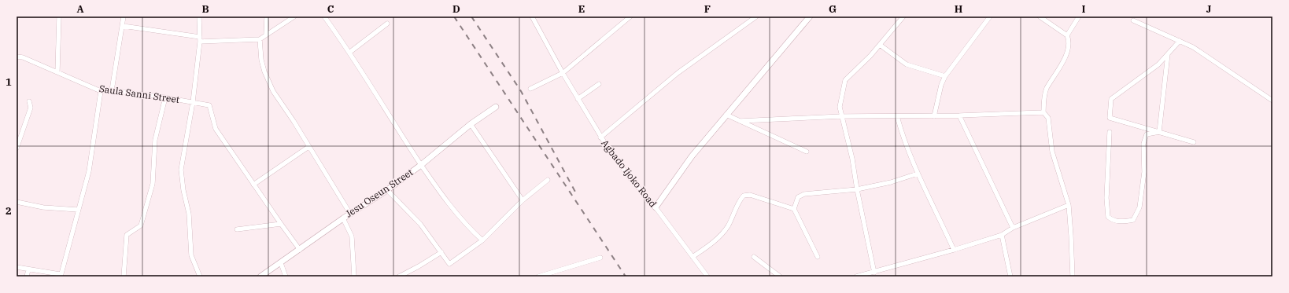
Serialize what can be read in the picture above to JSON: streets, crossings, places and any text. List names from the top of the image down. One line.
{"streets":{"main road":["Jesu Oseun Street"],"street":["Saula Sanni Street","Agbado Ijoko Road"]},"grid":{"columns":["A","B","C","D","E","F","G","H","I","J"],"rows":["1","2"]}}
